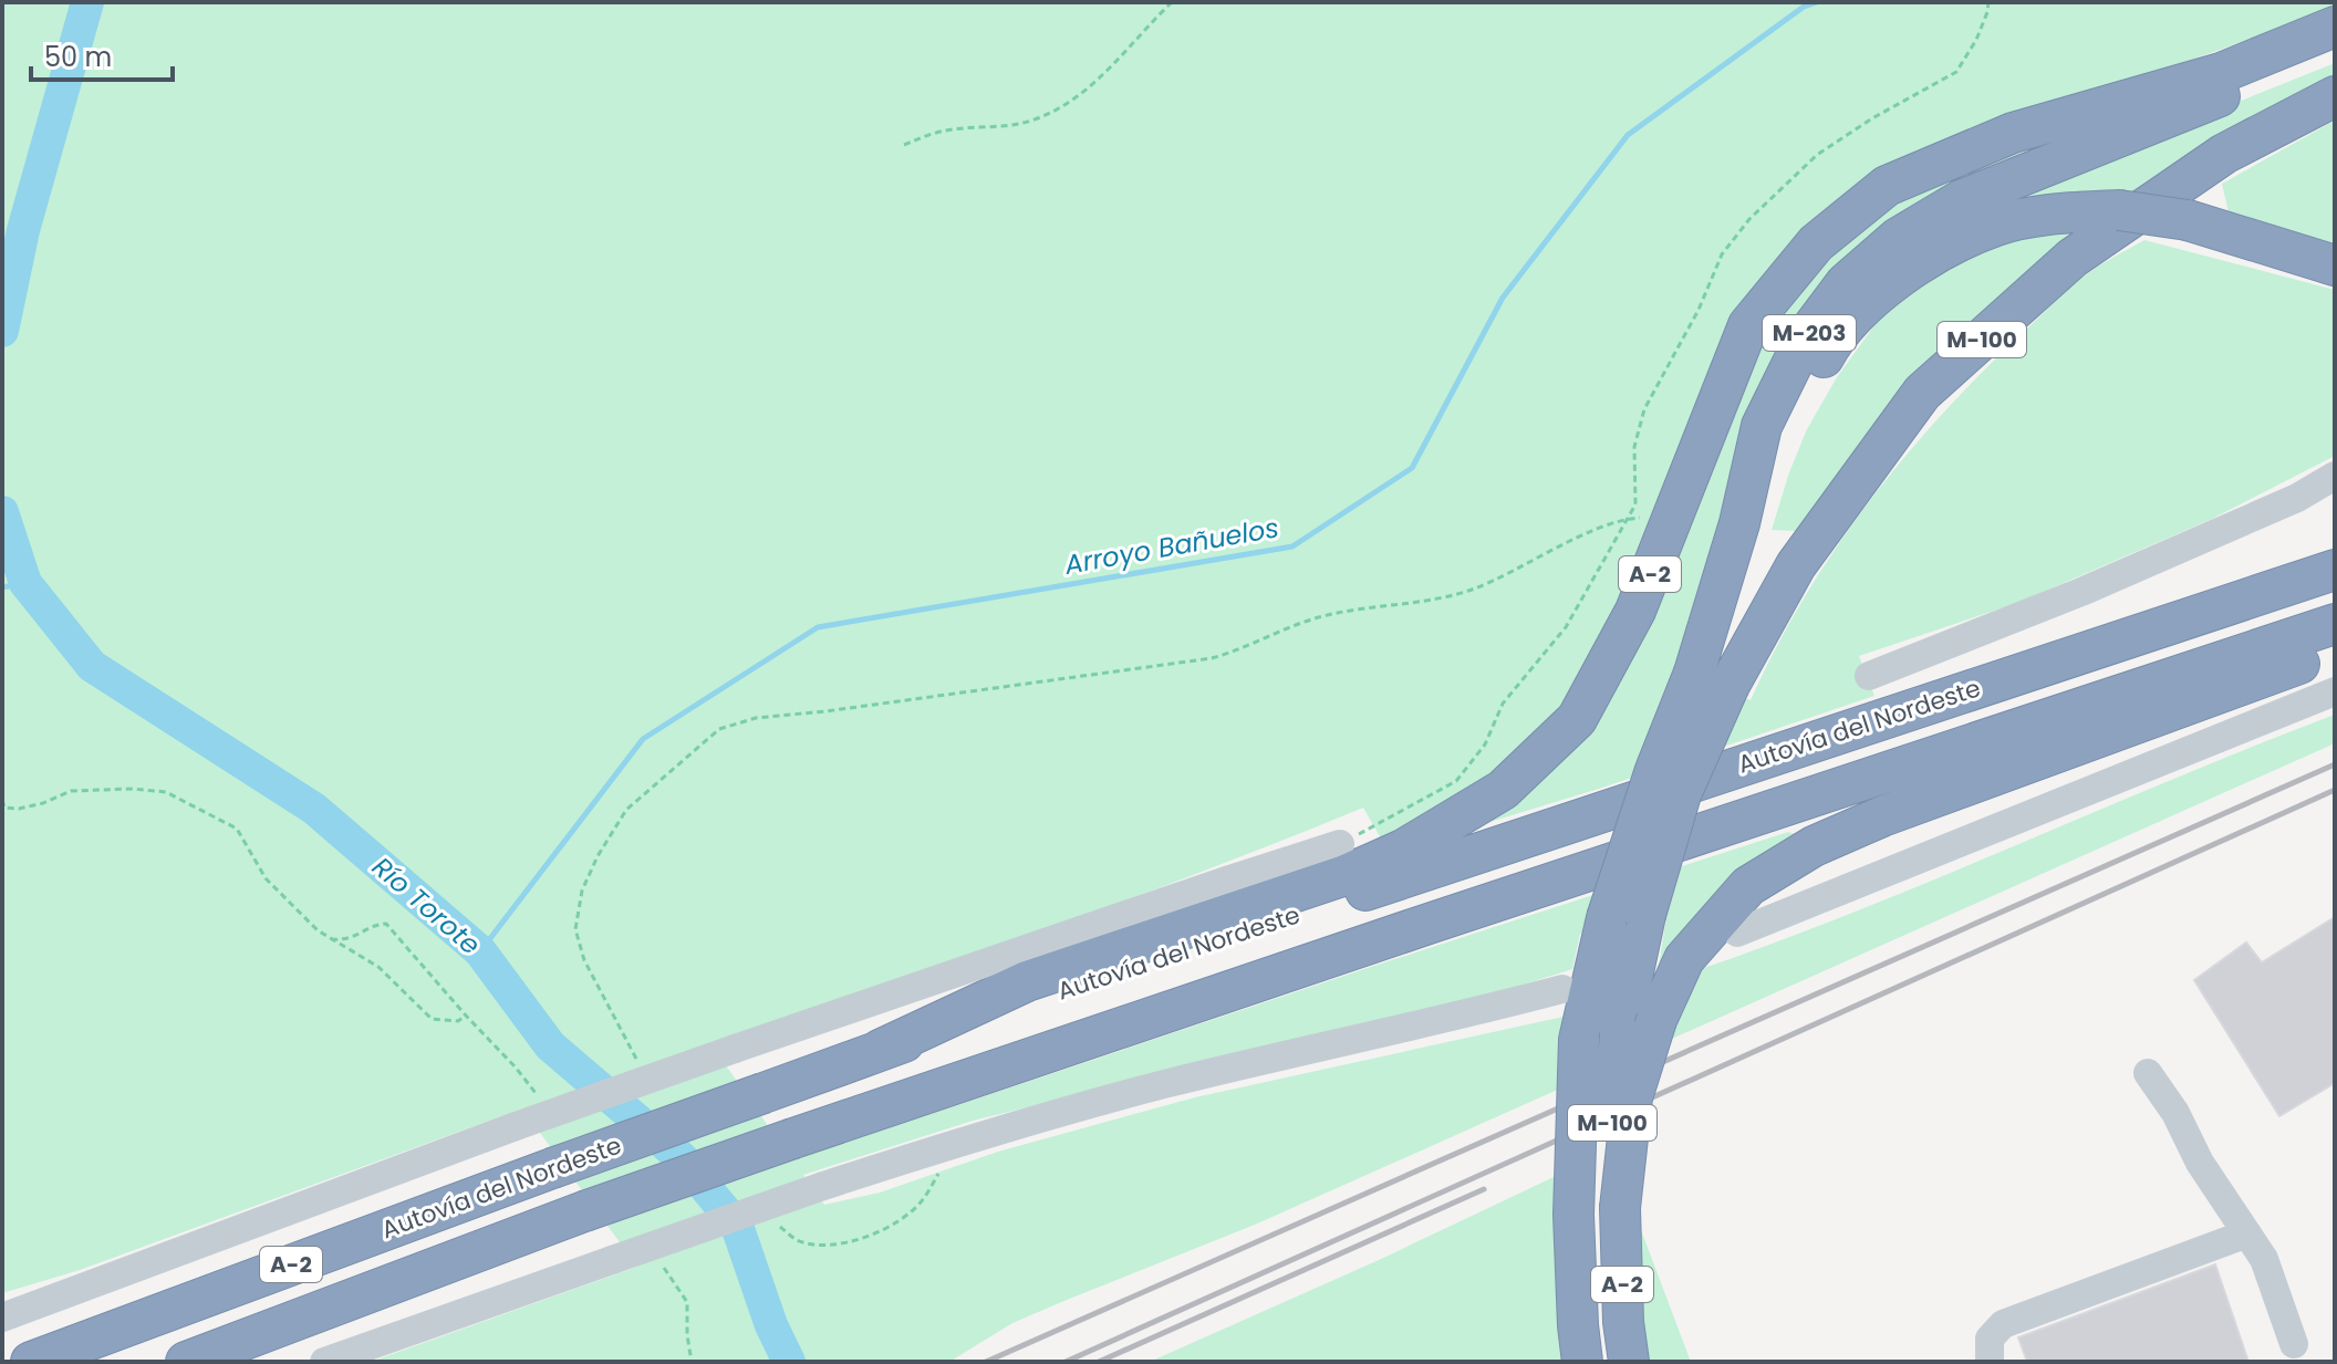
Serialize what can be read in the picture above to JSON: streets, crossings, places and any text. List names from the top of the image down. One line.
{"streets":{"highway":["M-203","M-100","A-2","Autovía del Nordeste"]},"crossings":[["M-203","M-100"],["M-100","A-2"],["A-2","Autovía del Nordeste"]],"water":["Arroyo Bañuelos","Río Torote"],"scale_bar":"50 m"}
